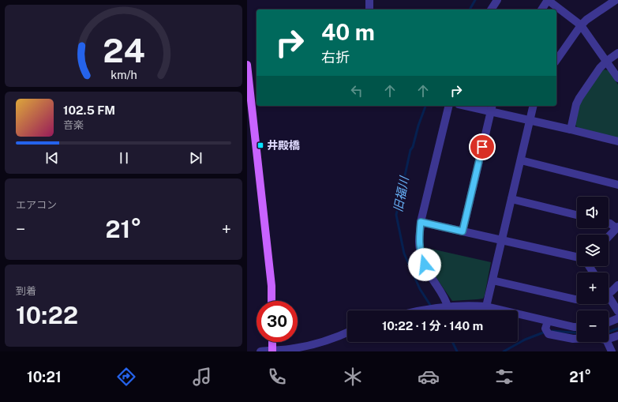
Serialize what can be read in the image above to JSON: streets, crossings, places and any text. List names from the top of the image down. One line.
{"water":["旧福川"],"places":{"transit":["井殿橋"]},"page":{"turn":["40 m","右折"],"song":["102.5 FM","音楽"],"tile":["エアコン",["到着","10:22"]],"map_buttons":["+","−"],"heat":["−","21°","+"],"limit":"30","trip":"10:22 · 1 分 · 140 m","tabs":["10:21","21°"],"gauge":["24","km/h"]}}
